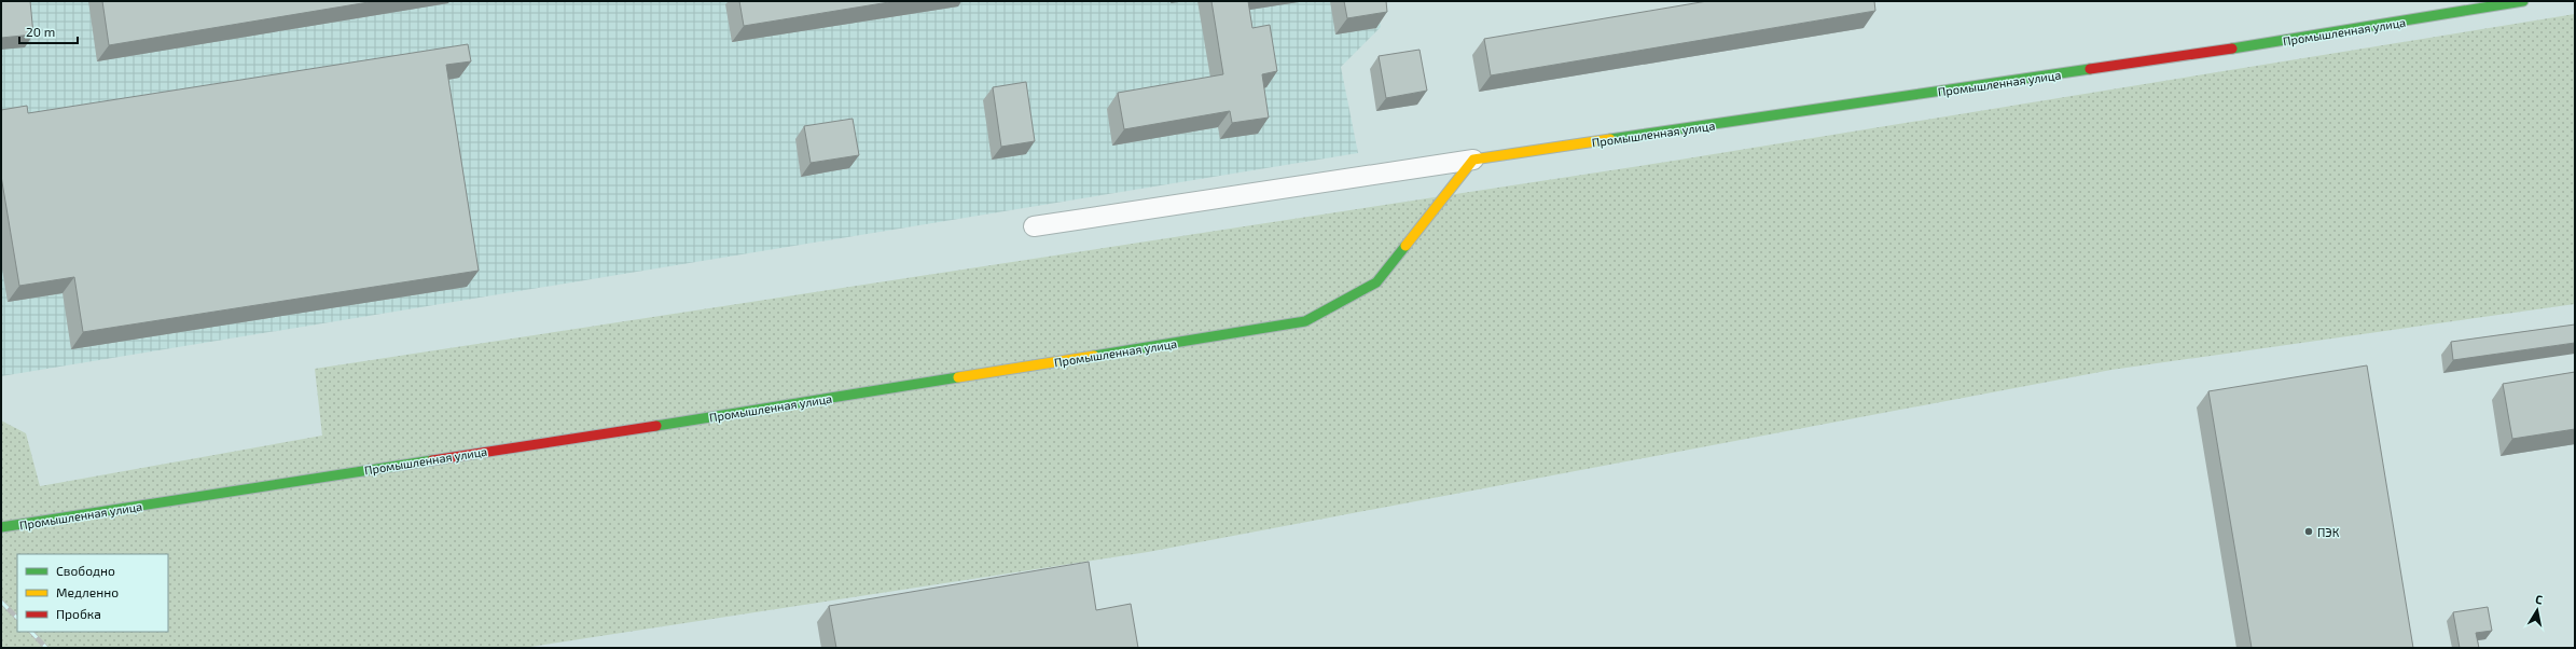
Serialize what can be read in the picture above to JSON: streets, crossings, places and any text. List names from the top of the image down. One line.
{"streets":{"street":["Промышленная улица"]},"places":["ПЭК"],"legend":["Свободно","Медленно","Пробка"],"scale_bar":"20 m","north":"top"}
